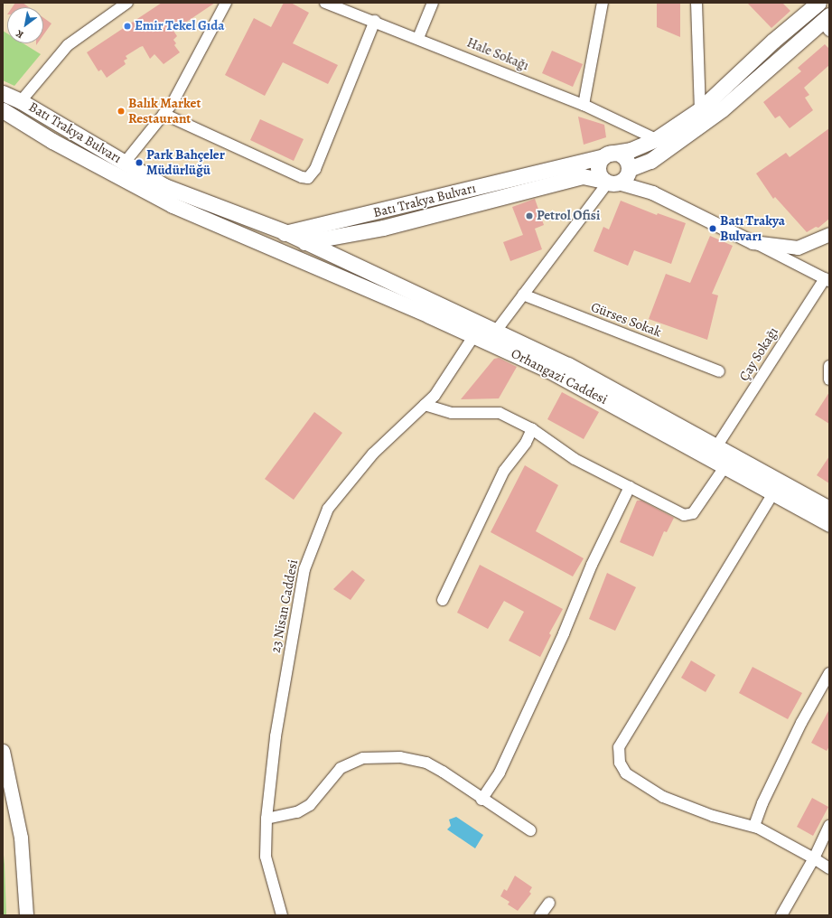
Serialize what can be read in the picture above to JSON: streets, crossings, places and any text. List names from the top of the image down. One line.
{"streets":{"main road":["Batı Trakya Bulvarı","Orhangazi Caddesi"],"street":["Hale Sokağı","Gürses Sokak","Çay Sokağı","23 Nisan Caddesi"]},"crossings":[["Hale Sokağı","Batı Trakya Bulvarı"],["Batı Trakya Bulvarı","Orhangazi Caddesi"],["Çay Sokağı","Orhangazi Caddesi"],["Orhangazi Caddesi","23 Nisan Caddesi"]],"places":["Emir Tekel Gıda","Balık Market Restaurant","Park Bahçeler Müdürlüğü","Petrol Ofisi","Batı Trakya Bulvarı"],"north":"bottom left"}
